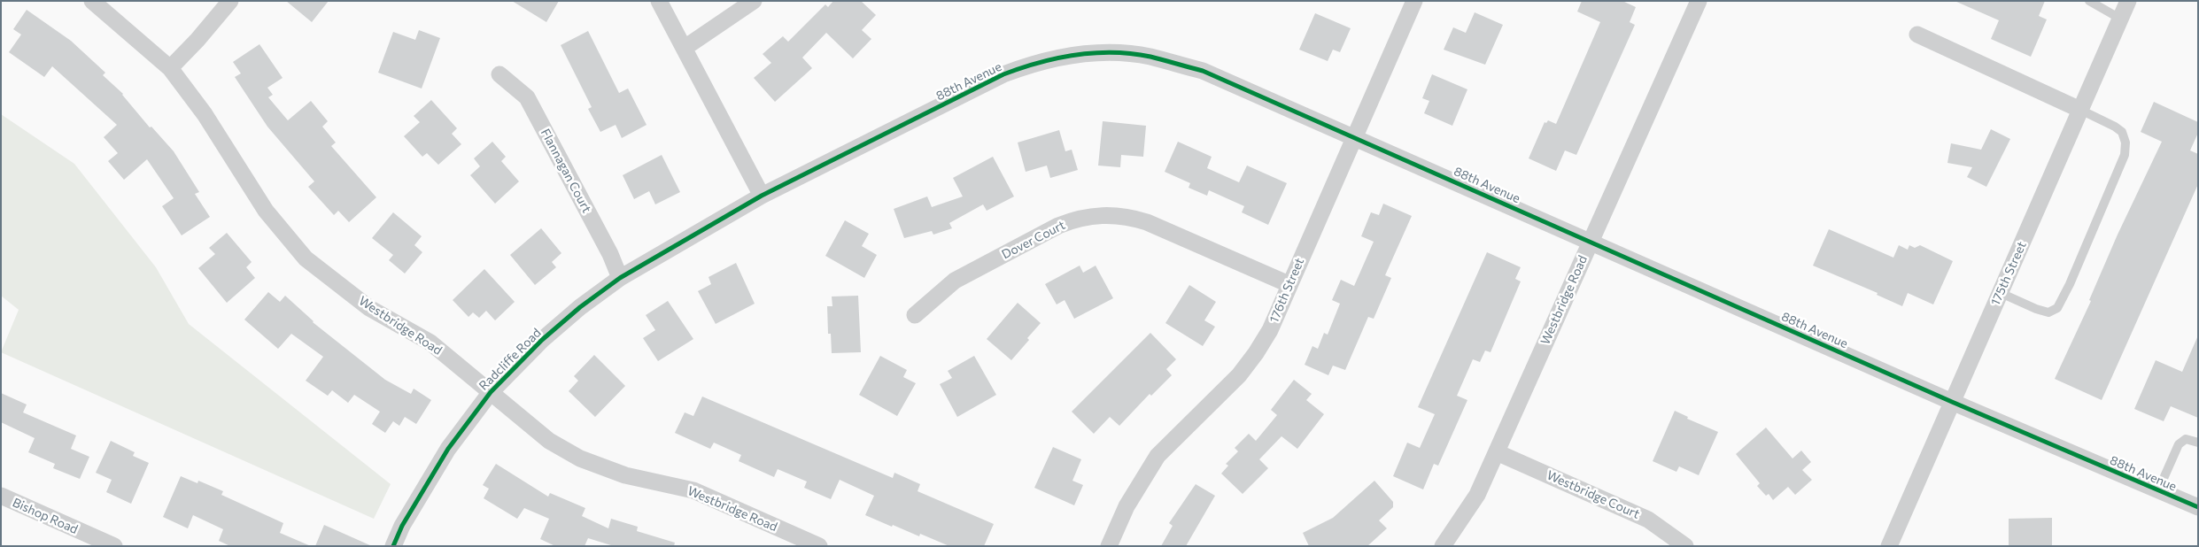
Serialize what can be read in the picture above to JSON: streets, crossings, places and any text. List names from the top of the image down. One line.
{"streets":{"street":["88th Avenue","Flannagan Court","Dover Court","175th Street","176th Street","Westbridge Road","Radcliffe Road","Westbridge Court","Bishop Road"]},"crossings":[["88th Avenue","175th Street"],["88th Avenue","176th Street"],["88th Avenue","Westbridge Road"],["88th Avenue","Radcliffe Road"],["Flannagan Court","Radcliffe Road"],["Dover Court","176th Street"],["Westbridge Road","Radcliffe Road"],["Westbridge Road","Westbridge Court"]]}
